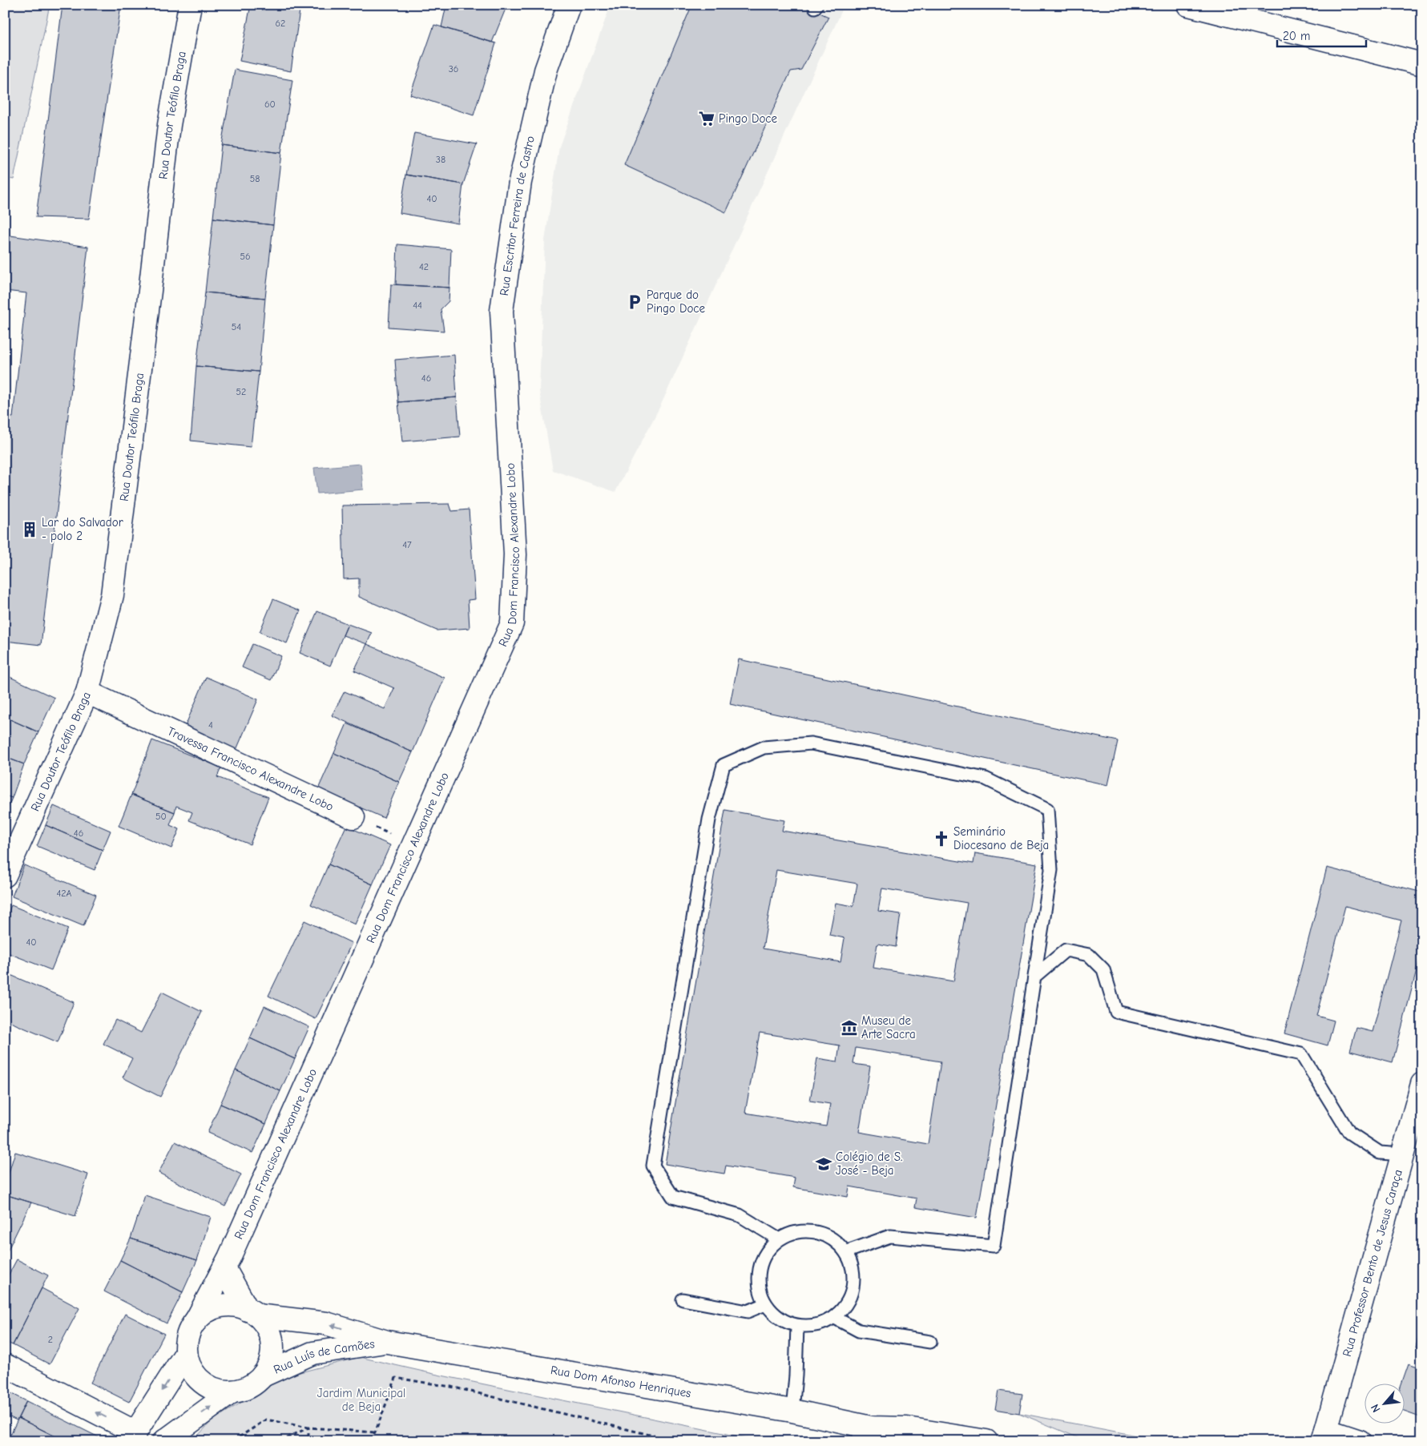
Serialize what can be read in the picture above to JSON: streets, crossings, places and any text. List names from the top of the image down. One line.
{"streets":{"main road":["Rua Doutor Teófilo Braga","Rua Escritor Ferreira de Castro","Rua Dom Francisco Alexandre Lobo","Travessa Francisco Alexandre Lobo","Rua Professor Bento de Jesus Caraça","Rua Luís de Camões","Rua Dom Afonso Henriques"]},"crossings":[["Rua Doutor Teófilo Braga","Travessa Francisco Alexandre Lobo"],["Rua Escritor Ferreira de Castro","Rua Dom Francisco Alexandre Lobo"],["Rua Dom Francisco Alexandre Lobo","Rua Luís de Camões"],["Rua Dom Francisco Alexandre Lobo","Rua Dom Afonso Henriques"],["Rua Luís de Camões","Rua Dom Afonso Henriques"]],"parks":["Jardim Municipal de Beja"],"places":{"supermarket":["Pingo Doce"],"parking":["Parque do Pingo Doce"],"building":["Lar do Salvador - polo 2"],"church":["Seminário Diocesano de Beja"],"museum":["Museu de Arte Sacra"],"school or university":["Colégio de S. José - Beja"]},"house_numbers":["62","36","60","38","58","40","56","42","44","54","46","52","47","4","50","46","42A","40","2"],"scale_bar":"20 m","north":"bottom left"}
